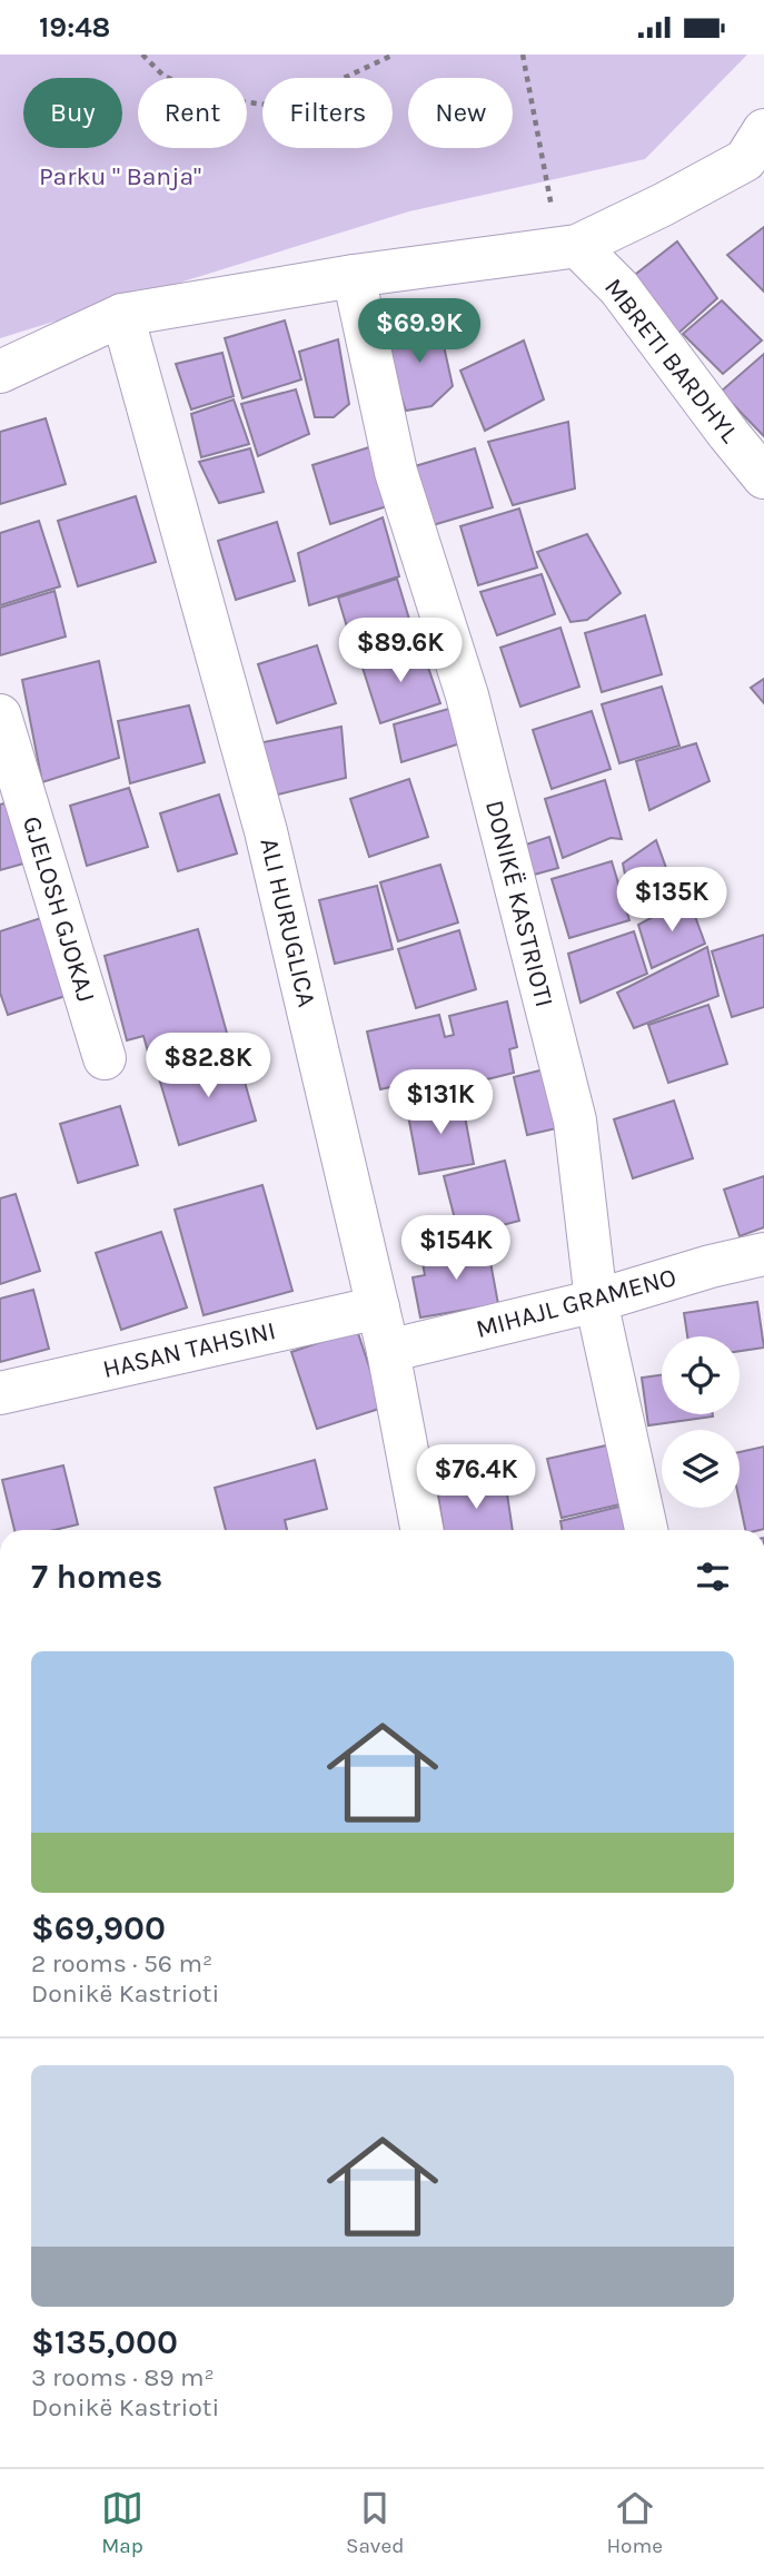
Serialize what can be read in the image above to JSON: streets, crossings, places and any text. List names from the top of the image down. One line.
{"streets":{"street":["MBRETI BARDHYL","DONIKË KASTRIOTI","GJELOSH GJOKAJ","ALI HURUGLICA","MIHAJL GRAMENO","HASAN TAHSINI"]},"crossings":[["DONIKË KASTRIOTI","MIHAJL GRAMENO"],["ALI HURUGLICA","MIHAJL GRAMENO"],["ALI HURUGLICA","HASAN TAHSINI"]],"parks":["Parku \" Banja\""],"page":{"status":"19:48","chip":["Buy","Rent","Filters","New"],"price":["$69.9K","$89.6K","$135K","$82.8K","$131K","$154K","$76.4K"],"heading":"7 homes","list":[{"name":"$69,900","note":"2 rooms · 56 m² · Donikë Kastrioti"},{"name":"$135,000","note":"3 rooms · 89 m² · Donikë Kastrioti"}],"tabs":["Map","Saved","Home"]}}
